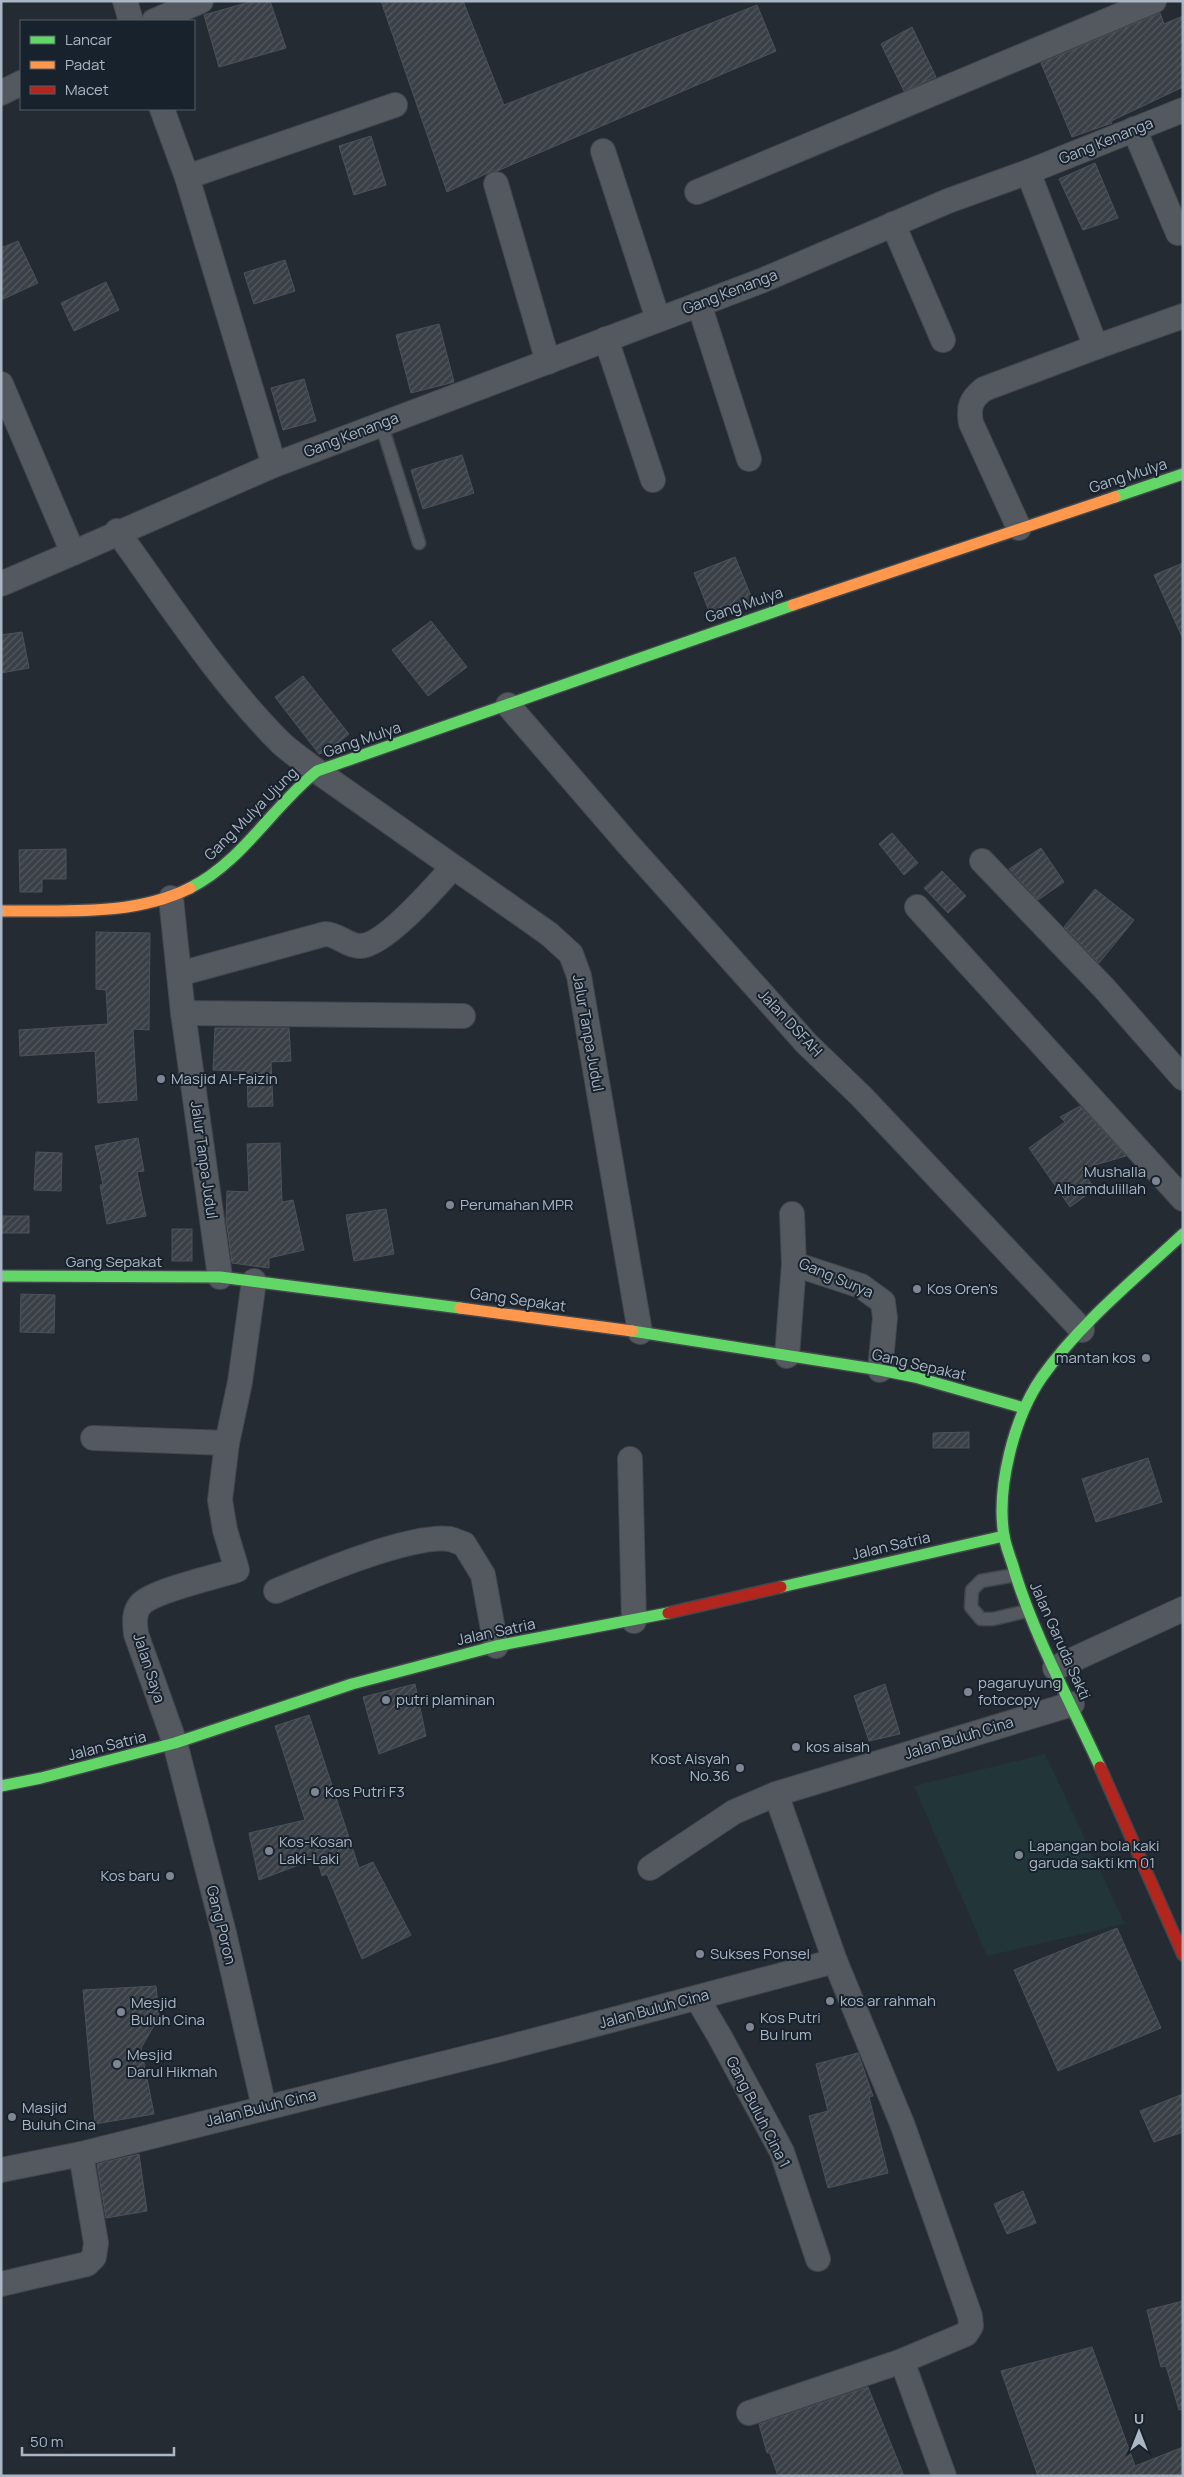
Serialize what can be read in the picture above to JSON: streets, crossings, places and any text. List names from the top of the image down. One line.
{"streets":{"main road":["Gang Mulya","Gang Mulya Ujung","Gang Sepakat","Jalan Satria","Jalan Garuda Sakti"],"street":["Gang Kenanga","Jalan DSFAH","Jalur Tanpa Judul","Gang Surya","Jalan Saya","Jalan Buluh Cina","Gang Poron","Gang Buluh Cina 1"]},"crossings":[["Gang Kenanga","Jalur Tanpa Judul"],["Gang Mulya","Gang Mulya Ujung"],["Gang Mulya","Jalan DSFAH"],["Gang Mulya","Jalur Tanpa Judul"],["Gang Mulya Ujung","Jalur Tanpa Judul"],["Jalan DSFAH","Jalan Garuda Sakti"],["Jalur Tanpa Judul","Gang Sepakat"],["Gang Sepakat","Gang Surya"],["Gang Sepakat","Jalan Garuda Sakti"],["Jalan Satria","Jalan Garuda Sakti"],["Jalan Satria","Jalan Saya"],["Jalan Satria","Gang Poron"],["Jalan Garuda Sakti","Jalan Buluh Cina"],["Jalan Saya","Gang Poron"],["Jalan Buluh Cina","Gang Poron"],["Jalan Buluh Cina","Gang Buluh Cina 1"]],"places":["Masjid Al-Faizin","Mushalla Alhamdulillah","Perumahan MPR","Kos Oren's","mantan kos","pagaruyung fotocopy","putri plaminan","kos aisah","Kost Aisyah No.36","Kos Putri F3","Kos-Kosan Laki-Laki","Lapangan bola kaki garuda sakti km 01","Kos baru","Sukses Ponsel","kos ar rahmah","Mesjid Buluh Cina","Kos Putri Bu Irum","Mesjid Darul Hikmah","Masjid Buluh Cina"],"legend":["Lancar","Padat","Macet"],"scale_bar":"50 m","north":"top"}
